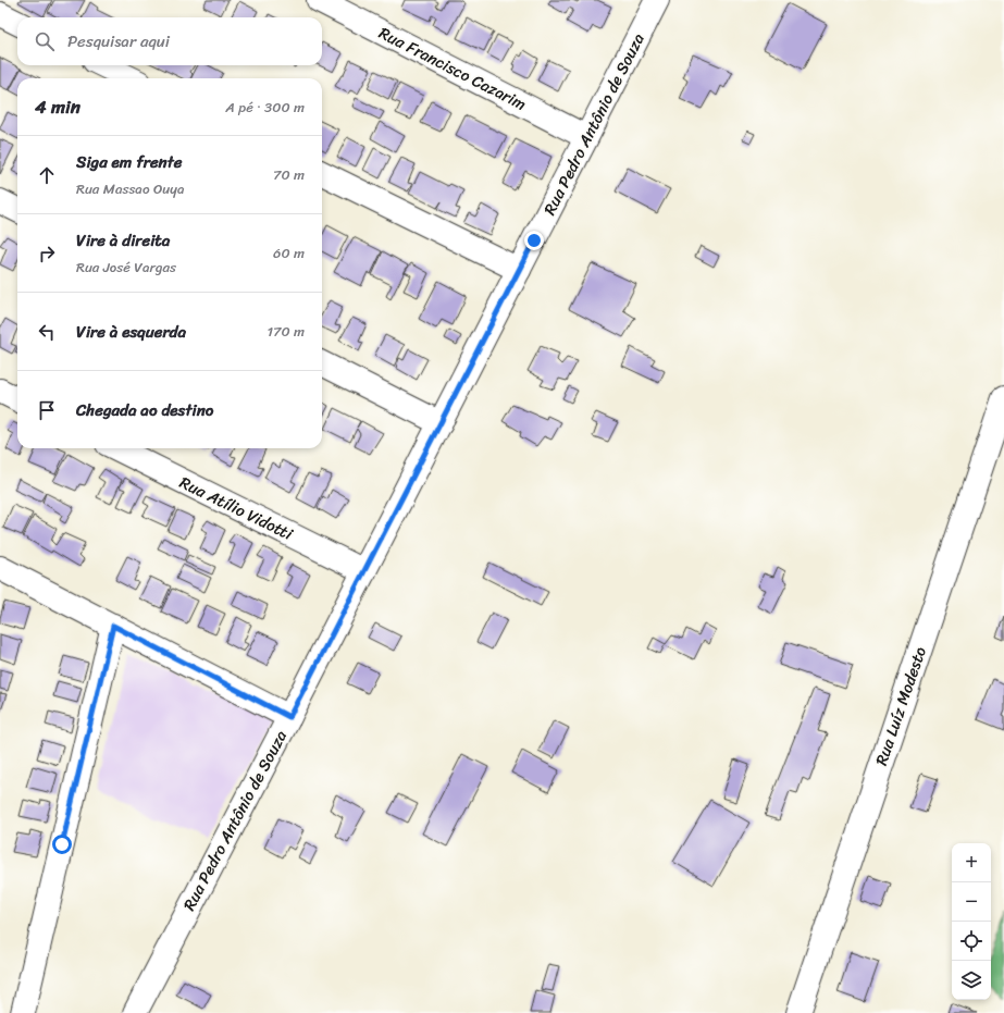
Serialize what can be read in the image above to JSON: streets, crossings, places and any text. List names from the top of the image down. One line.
{"streets":{"street":["Rua Francisco Cazarim","Rua Pedro Antônio de Souza","Rua Atílio Vidotti","Rua Luíz Modesto"]},"crossings":[["Rua Francisco Cazarim","Rua Pedro Antônio de Souza"],["Rua Pedro Antônio de Souza","Rua Atílio Vidotti"]],"page":{"search":"Pesquisar aqui","heading":["4 min","A pé · 300 m"],"list":[["Siga em frente","Rua Massao Ouya","70 m"],["Vire à direita","Rua José Vargas","60 m"],["Vire à esquerda","170 m"],"Chegada ao destino"],"map_buttons":["+","−"]}}
